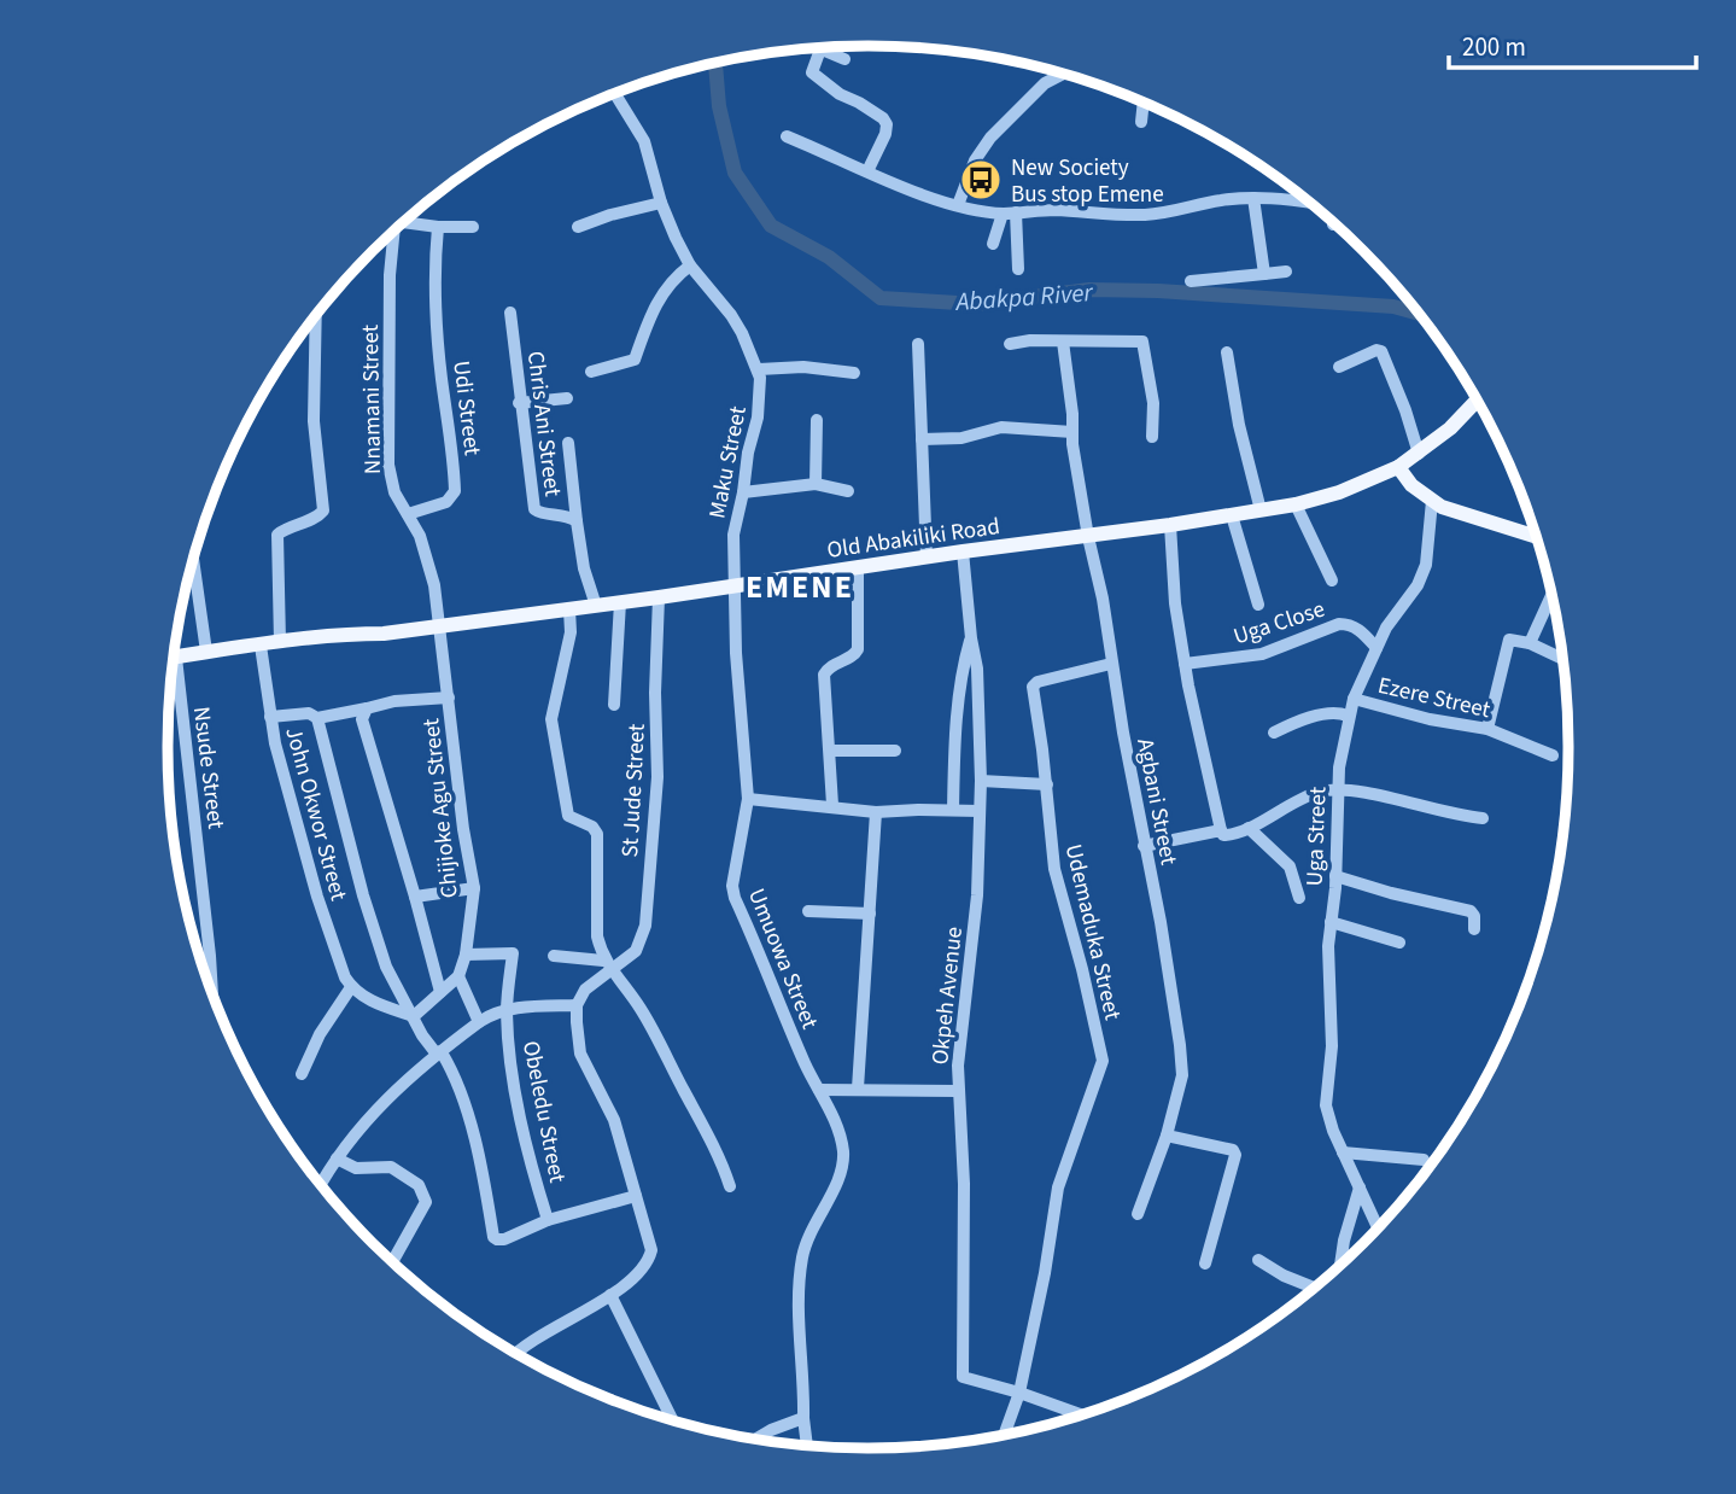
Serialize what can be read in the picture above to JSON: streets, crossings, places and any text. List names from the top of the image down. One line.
{"streets":{"main road":["Old Abakiliki Road"],"street":["Nnamani Street","Udi Street","Chris Ani Street","Maku Street","Uga Close","Ezere Street","Nsude Street","St Jude Street","Agbani Street","Chijioke Agu Street","John Okwor Street","Uga Street","Udemaduka Street","Umuowa Street","Okpeh Avenue","Obeledu Street"]},"crossings":[["Nnamani Street","Udi Street"],["Nnamani Street","Old Abakiliki Road"],["Nnamani Street","Chijioke Agu Street"],["Chris Ani Street","Old Abakiliki Road"],["Maku Street","Old Abakiliki Road"],["Maku Street","Umuowa Street"],["Old Abakiliki Road","St Jude Street"],["Old Abakiliki Road","Agbani Street"],["Old Abakiliki Road","Chijioke Agu Street"],["Old Abakiliki Road","John Okwor Street"],["Old Abakiliki Road","Umuowa Street"],["Uga Close","Uga Street"],["Ezere Street","Uga Street"],["Agbani Street","Udemaduka Street"],["Chijioke Agu Street","Obeledu Street"],["Udemaduka Street","Okpeh Avenue"]],"districts":["EMENE"],"water":["Abakpa River"],"places":{"bus stop":["New Society Bus stop Emene"]},"scale_bar":"200 m"}
